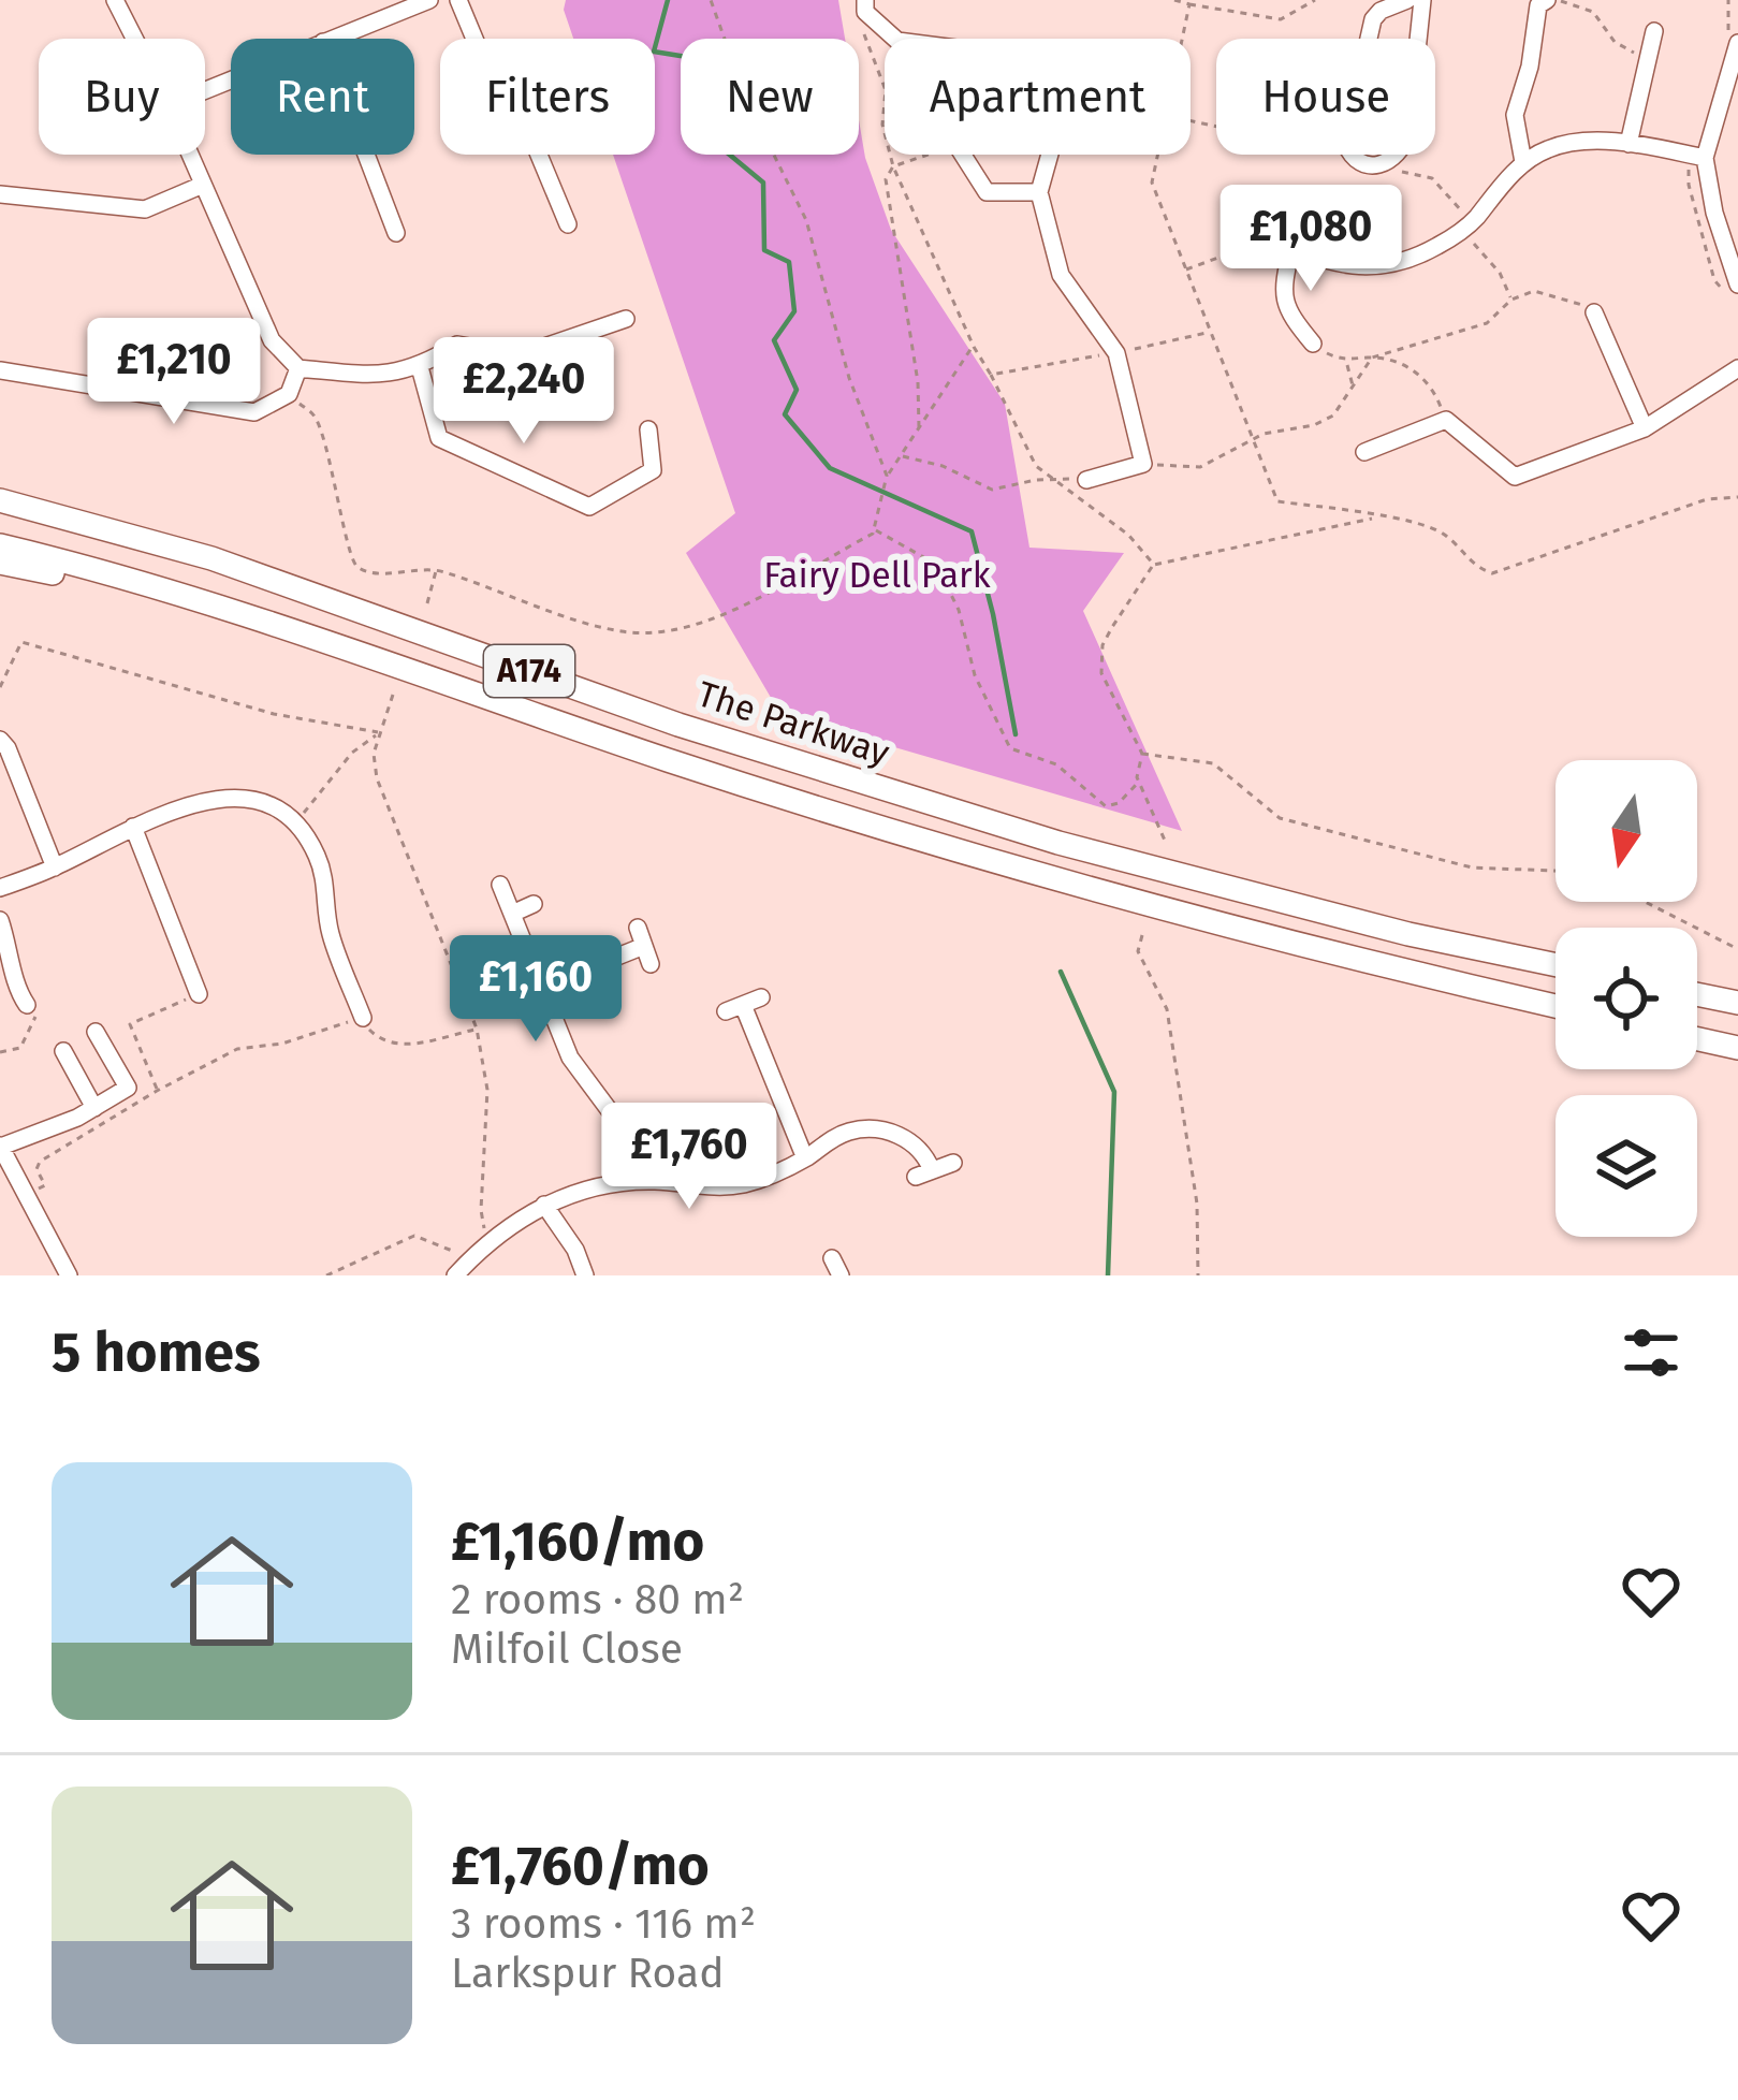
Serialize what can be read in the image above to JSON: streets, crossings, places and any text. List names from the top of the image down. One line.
{"streets":{"highway":["A174","The Parkway"]},"parks":["Fairy Dell Park"],"north":"bottom","page":{"chip":["Buy","Rent","Filters","New","Apartment","House"],"price":["£1,080","£1,210","£2,240","£1,160","£1,760"],"heading":"5 homes","list":[{"name":"£1,160/mo","note":"2 rooms · 80 m² · Milfoil Close"},{"name":"£1,760/mo","note":"3 rooms · 116 m² · Larkspur Road"}]}}
